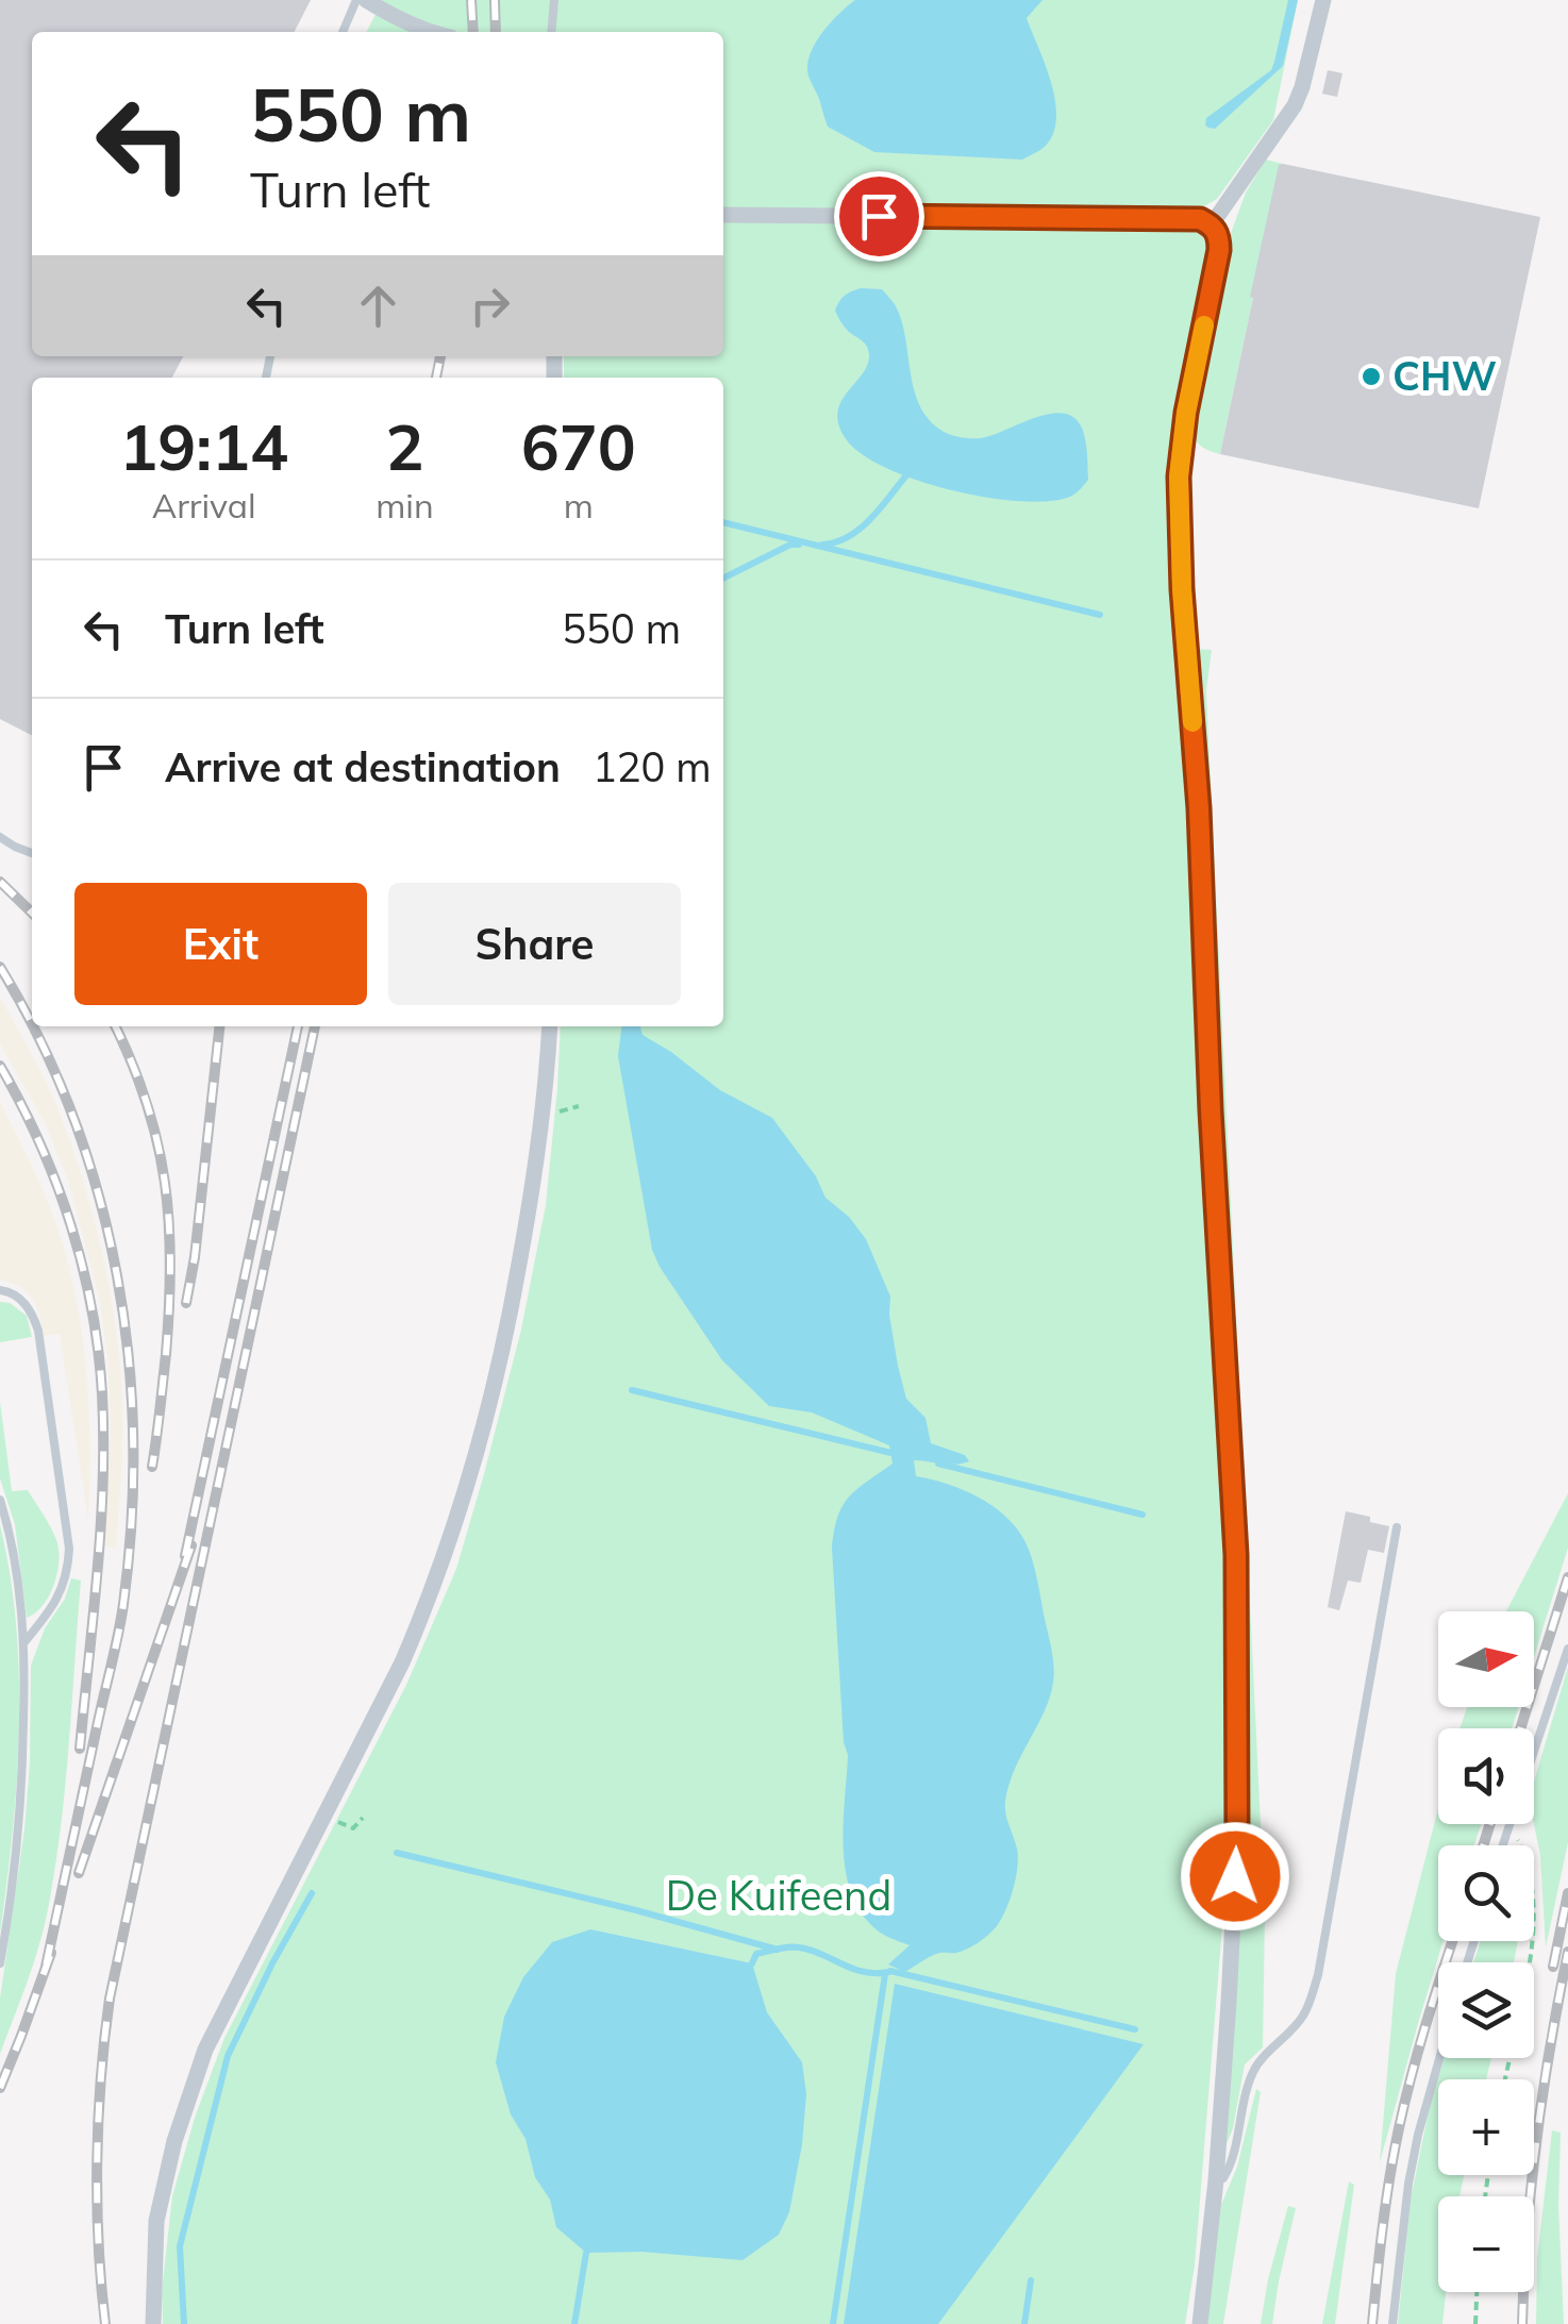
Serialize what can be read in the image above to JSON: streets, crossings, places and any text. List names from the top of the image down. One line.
{"parks":["De Kuifeend"],"places":["CHW"],"north":"right","page":{"turn":["550 m","Turn left"],"eta":["19:14","Arrival","2","min","670","m"],"list":[{"name":"Turn left","value":"550 m"},{"name":"Arrive at destination","value":"120 m"}],"buttons":["Exit","Share"],"map_buttons":["+","−"]}}
